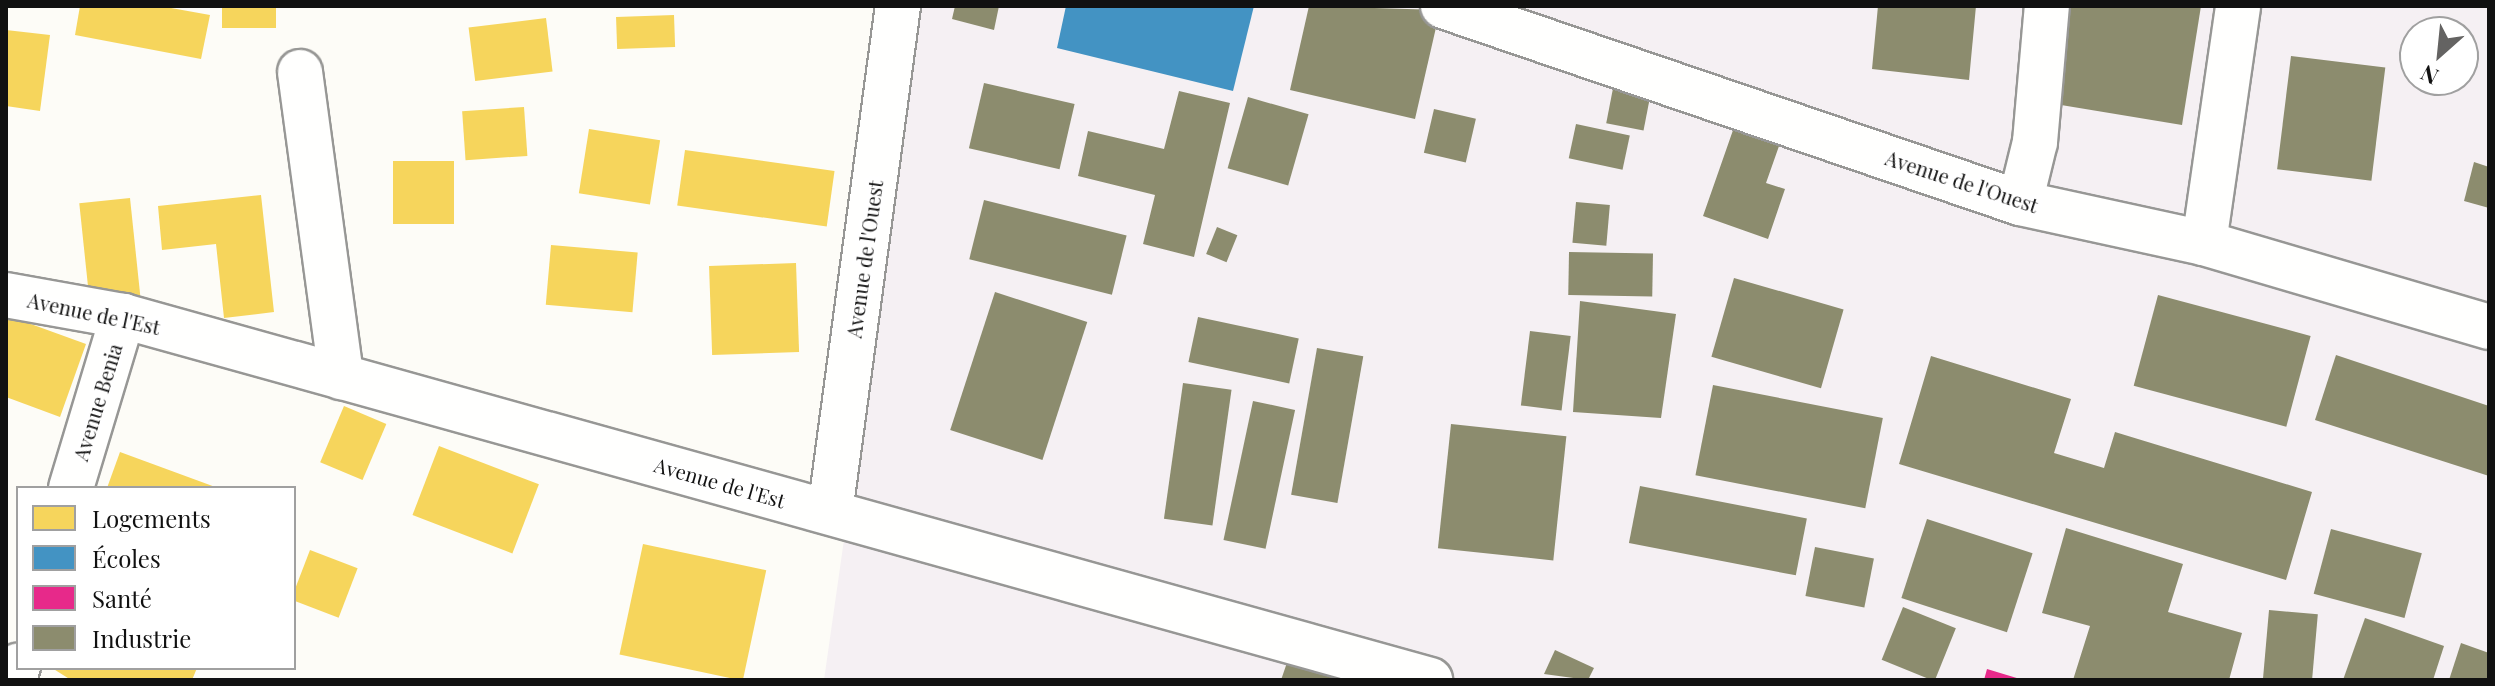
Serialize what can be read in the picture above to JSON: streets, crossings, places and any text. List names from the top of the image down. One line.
{"streets":{"street":["Avenue de l'Ouest","Avenue de l'Est","Avenue Benia"]},"crossings":[["Avenue de l'Ouest","Avenue de l'Est"],["Avenue de l'Est","Avenue Benia"]],"legend":["Logements","Écoles","Santé","Industrie"],"north":"bottom left"}
